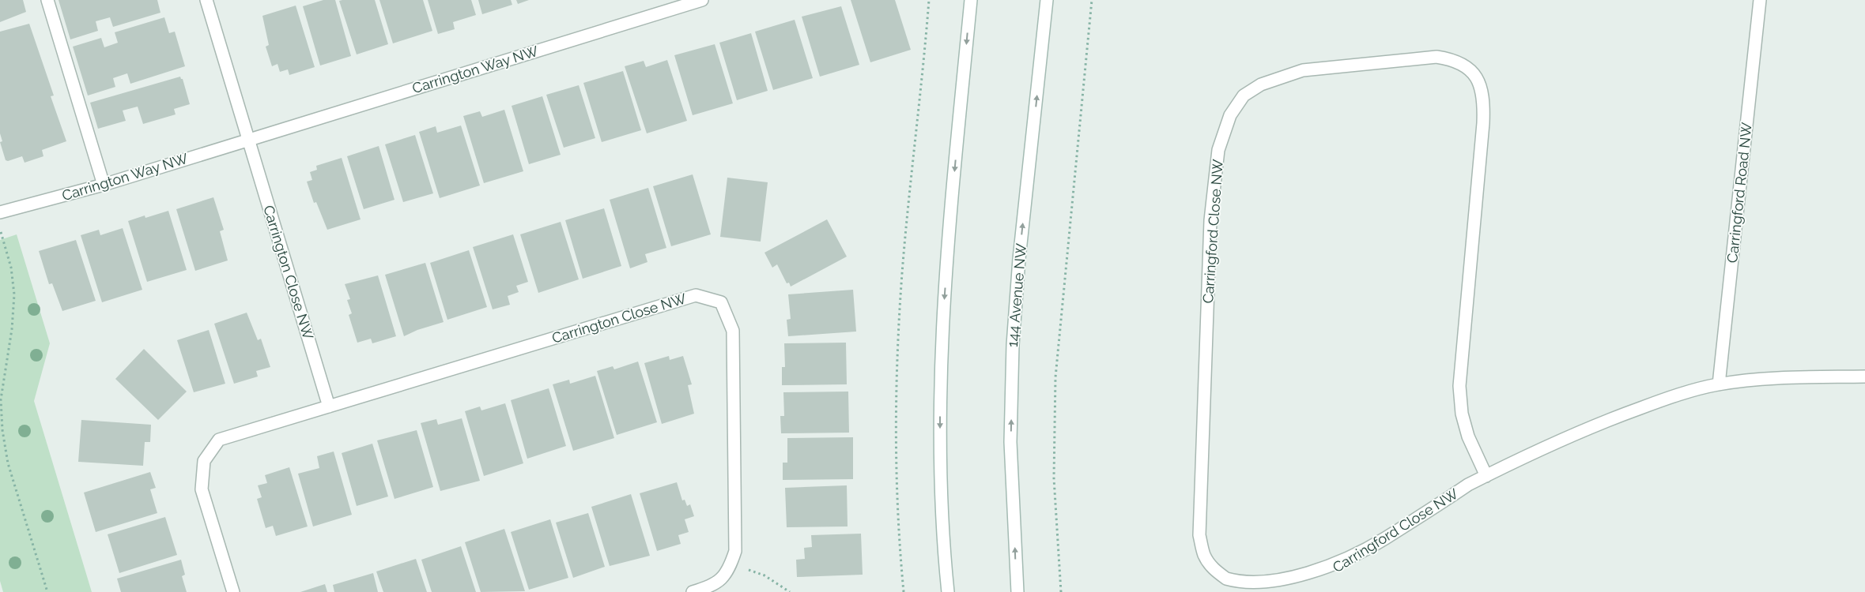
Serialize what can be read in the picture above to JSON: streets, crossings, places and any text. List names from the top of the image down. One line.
{"streets":{"street":["Carrington Way NW","Carringford Road NW","Carringford Close NW","Carrington Close NW","144 Avenue NW"]},"crossings":[["Carrington Way NW","Carrington Close NW"],["Carringford Road NW","Carringford Close NW"]]}
